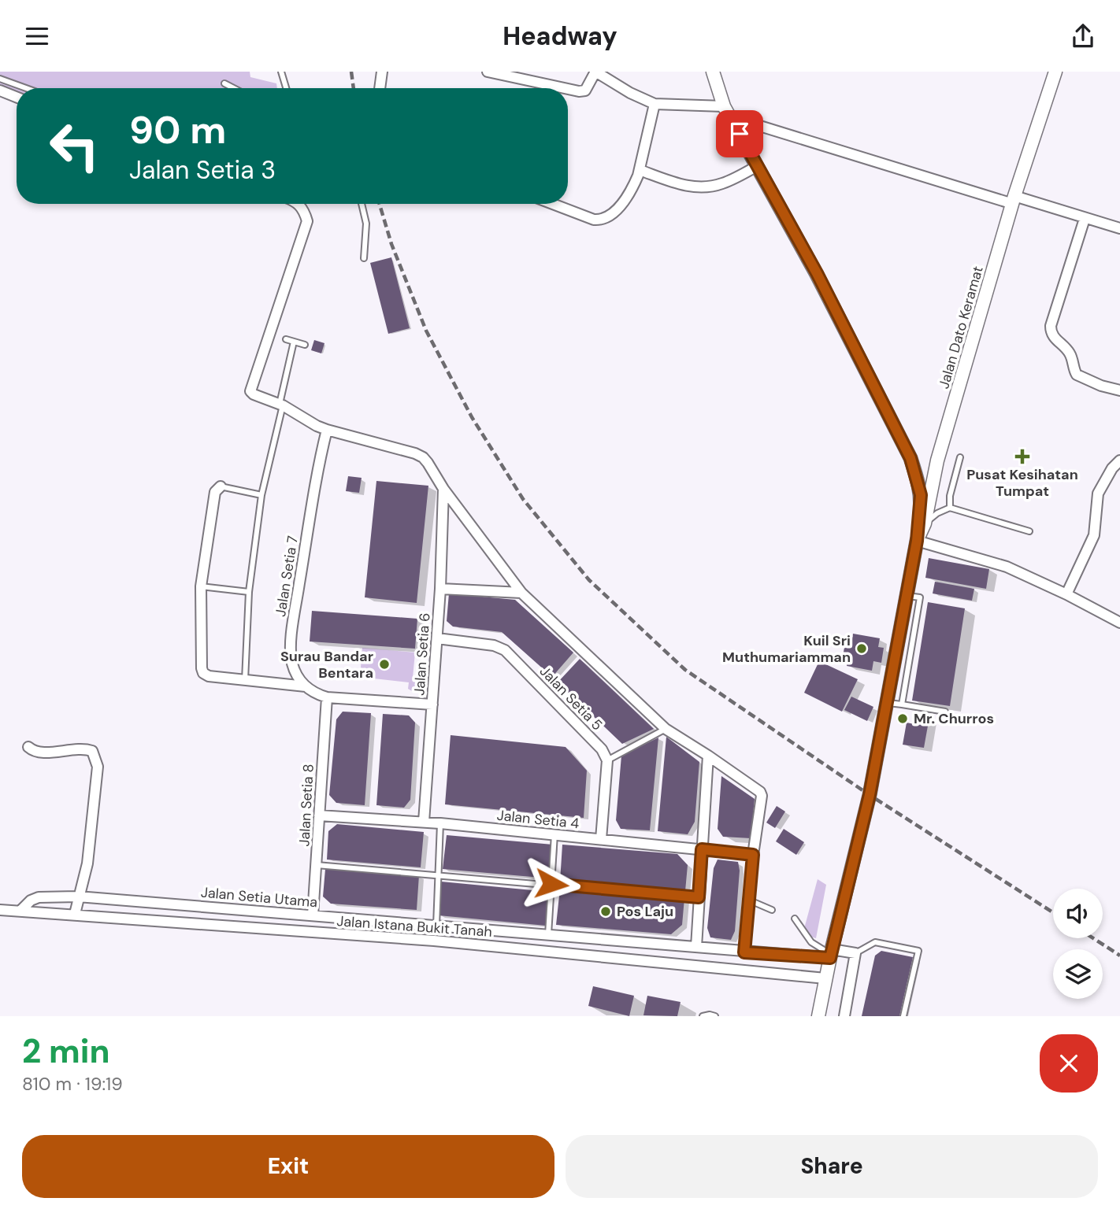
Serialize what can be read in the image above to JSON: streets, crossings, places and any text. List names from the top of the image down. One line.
{"streets":{"street":["Jalan Dato Keramat","Jalan Setia 7","Jalan Setia 6","Jalan Setia 5","Jalan Setia 8","Jalan Setia 4","Jalan Setia Utama","Jalan Istana Bukit Tanah"]},"crossings":[["Jalan Setia 6","Jalan Setia 5"],["Jalan Setia 6","Jalan Setia 4"],["Jalan Setia 8","Jalan Setia 4"],["Jalan Setia 8","Jalan Setia Utama"],["Jalan Setia Utama","Jalan Istana Bukit Tanah"]],"places":{"health":["Pusat Kesihatan Tumpat"],"other":["Kuil Sri Muthumariamman","Surau Bandar Bentara","Mr. Churros","Pos Laju"]},"page":{"header":"Headway","turn":["90 m","Jalan Setia 3"],"heading":["2 min","810 m · 19:19"],"buttons":["Exit","Share"]}}
